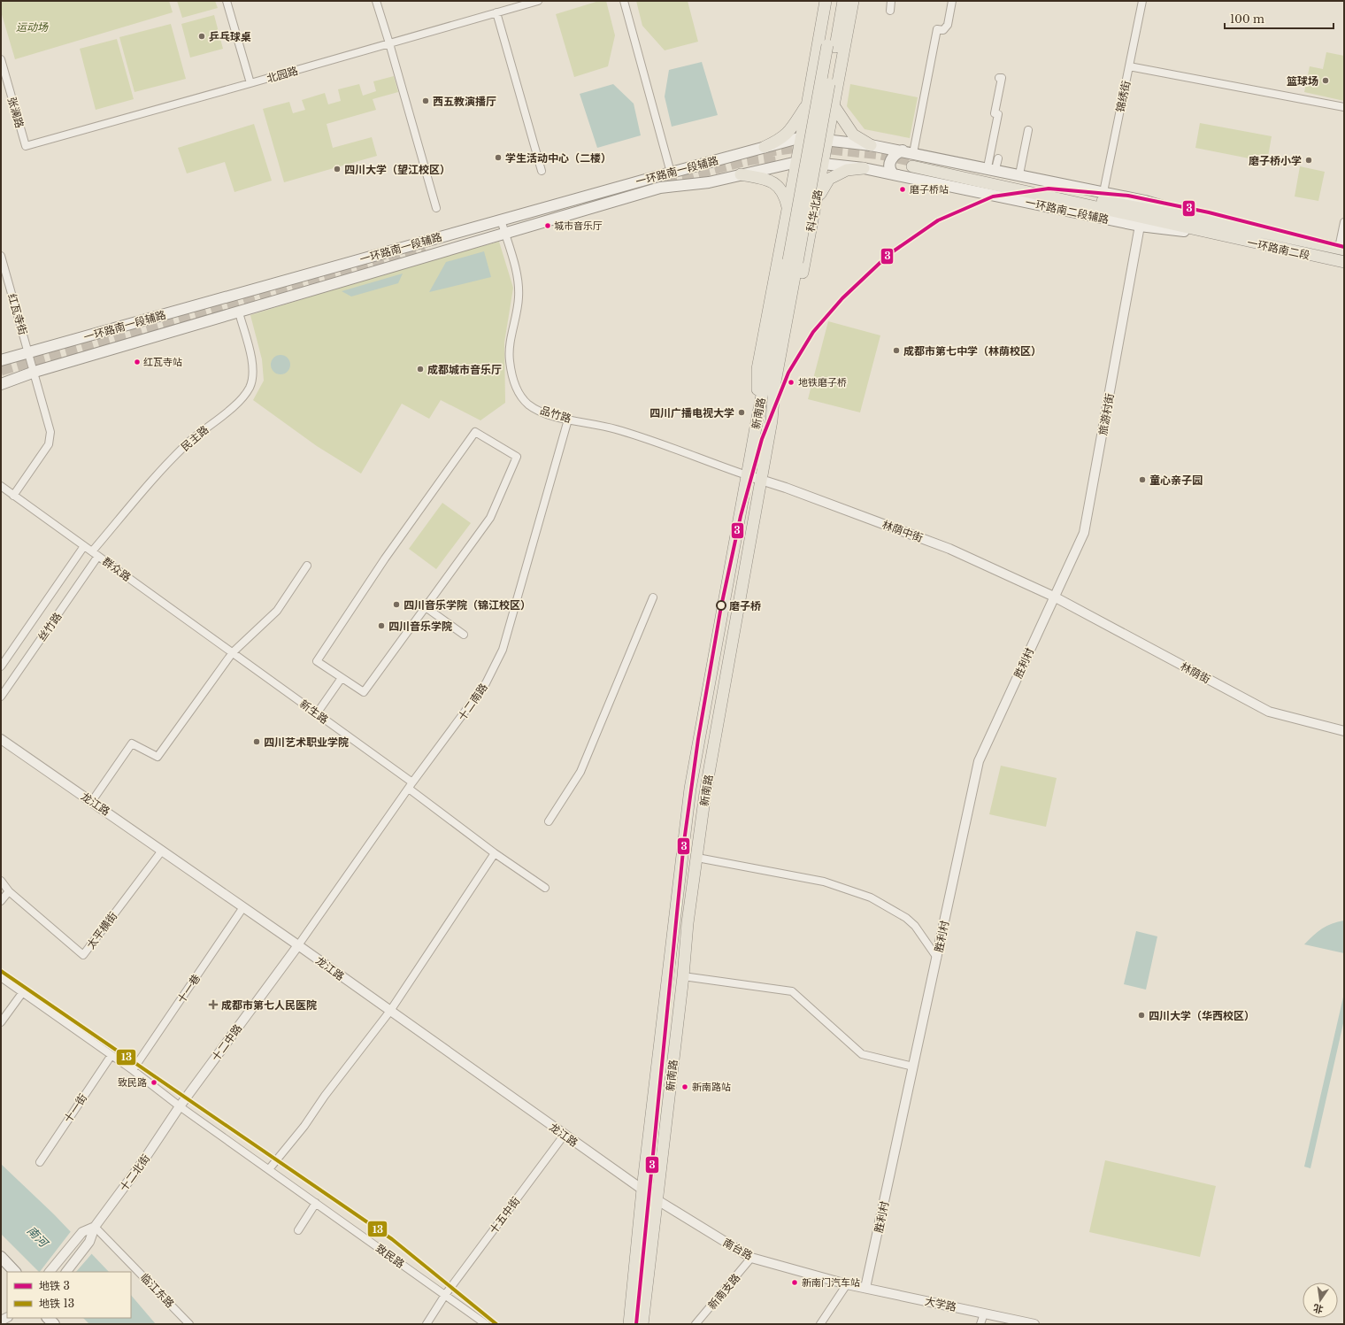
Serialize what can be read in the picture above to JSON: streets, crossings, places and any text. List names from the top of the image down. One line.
{"streets":{"main road":["一环路南一段辅路","科华北路","一环路南二段辅路","一环路南二段","新南路"],"street":["北园路","锦绣街","张澜路","红瓦寺街","品竹路","旅游村街","民主路","林荫中街","群众路","丝竹路","胜利村","林荫街","十二南路","新生路","龙江路","太平横街","十一巷","十二中路","十一街","十二北街","十五中街","南台路","致民路","临江东路","新南支路","大学路"]},"crossings":[["北园路","张澜路"],["一环路南一段辅路","一环路南二段辅路"],["一环路南一段辅路","红瓦寺街"],["一环路南一段辅路","品竹路"],["一环路南一段辅路","民主路"],["科华北路","一环路南二段辅路"],["科华北路","新南路"],["一环路南二段辅路","一环路南二段"],["一环路南二段辅路","旅游村街"],["红瓦寺街","群众路"],["新南路","品竹路"],["新南路","林荫中街"],["新南路","龙江路"],["新南路","南台路"],["品竹路","林荫中街"],["品竹路","十二南路"],["旅游村街","林荫中街"],["旅游村街","胜利村"],["旅游村街","林荫街"],["民主路","群众路"],["民主路","丝竹路"],["林荫中街","胜利村"],["林荫中街","林荫街"],["群众路","丝竹路"],["群众路","新生路"],["胜利村","林荫街"],["胜利村","大学路"],["十二南路","新生路"],["十二南路","龙江路"],["十二南路","十二中路"],["龙江路","太平横街"],["龙江路","十一巷"],["龙江路","十二中路"],["龙江路","十五中街"],["龙江路","南台路"],["十一巷","致民路"],["十二中路","十二北街"],["十二中路","致民路"],["十一街","致民路"],["十二北街","致民路"],["十二北街","临江东路"],["十五中街","致民路"],["南台路","新南支路"],["南台路","大学路"]],"water":["南河"],"parks":["运动场"],"places":{"other":["乒乓球桌","篮球场","西五教演播厅","学生活动中心（二楼）","磨子桥小学","四川大学（望江校区）","磨子桥站","城市音乐厅","成都市第七中学（林荫校区）","红瓦寺站","成都城市音乐厅","地铁磨子桥","四川广播电视大学","童心亲子园","四川音乐学院（锦江校区）","磨子桥","四川音乐学院","四川艺术职业学院","四川大学（华西校区）","致民路","新南路站","新南门汽车站"],"health":["成都市第七人民医院"]},"lines":["metro line 3","metro line 13"],"legend":["地铁 3","地铁 13"],"scale_bar":"100 m","north":"bottom"}
